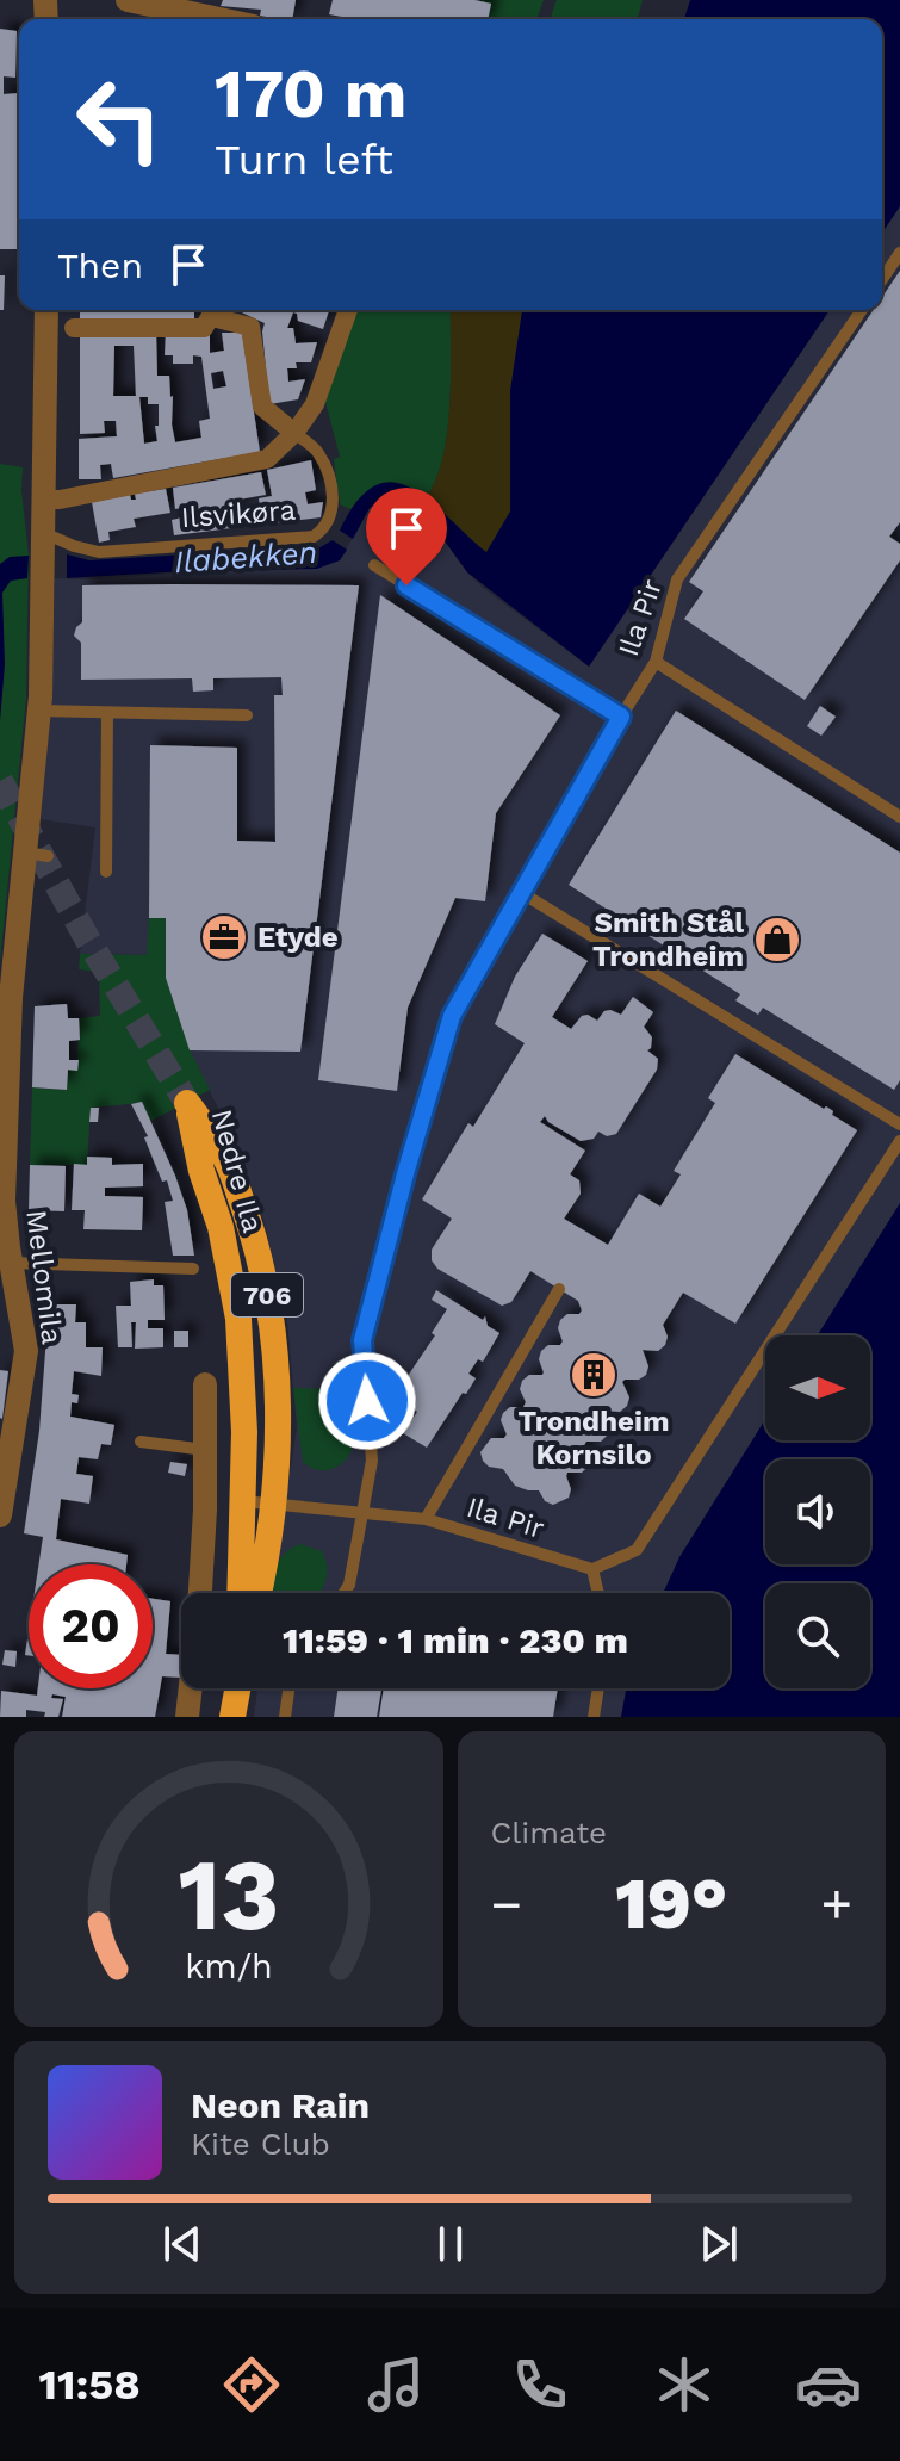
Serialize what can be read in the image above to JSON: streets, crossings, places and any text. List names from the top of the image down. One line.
{"streets":{"highway":["Nedre Ila","706"],"street":["Ilsvikøra","Mellomila"],"lane":["Ila Pir"]},"crossings":[["Ilsvikøra","Mellomila"],["Ila Pir","Nedre Ila"],["Ila Pir","706"],["Nedre Ila","706"]],"water":["Ilabekken"],"places":{"office":["Etyde"],"shop":["Smith Stål Trondheim"],"building":["Trondheim Kornsilo"]},"north":"right","page":{"turn":["170 m","Turn left"],"then":"Then","limit":"20","trip":"11:59 · 1 min · 230 m","tile":"Climate","heat":["−","19°","+"],"song":["Neon Rain","Kite Club"],"tabs":"11:58","gauge":["13","km/h"]}}
